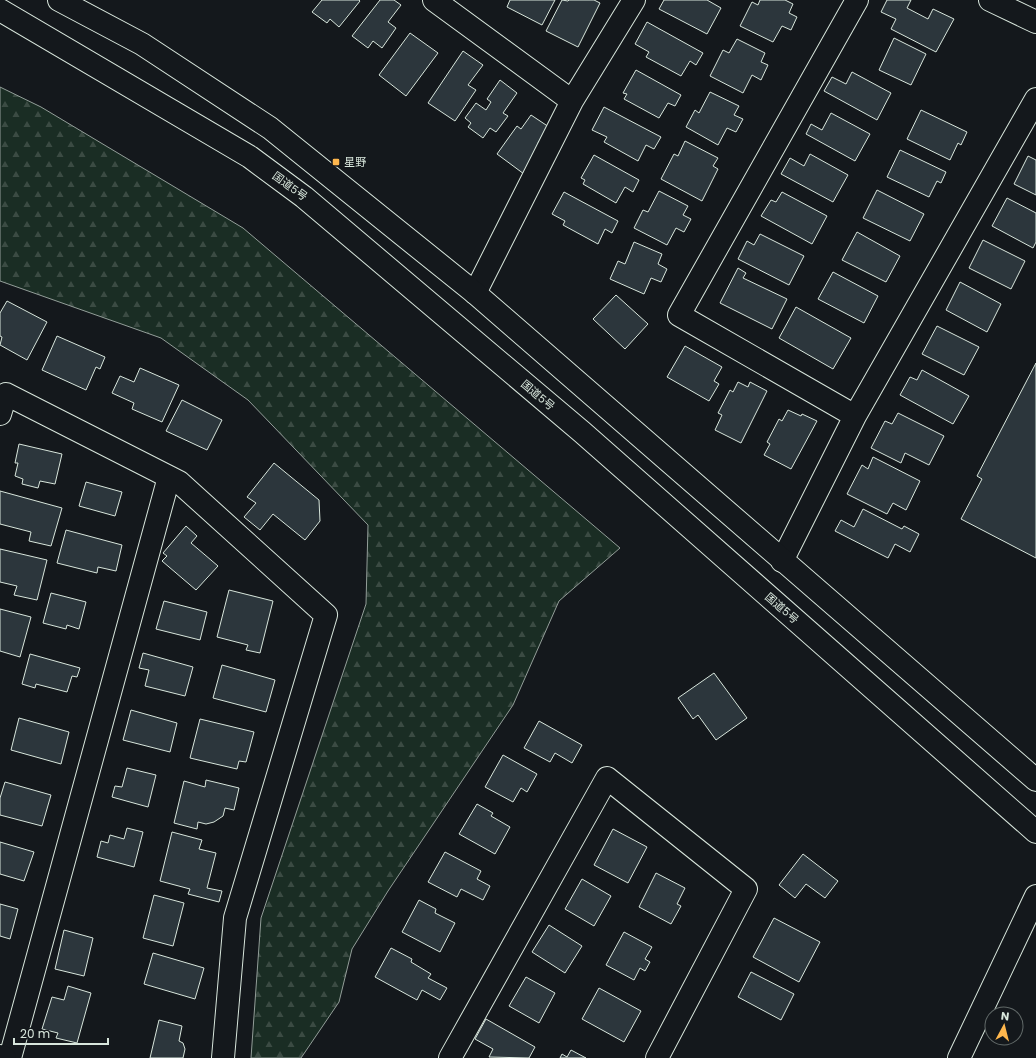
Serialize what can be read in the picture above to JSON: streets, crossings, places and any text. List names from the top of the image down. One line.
{"streets":{"main road":["国道5号"]},"places":{"transit":["星野"]},"scale_bar":"20 m","north":"top"}
